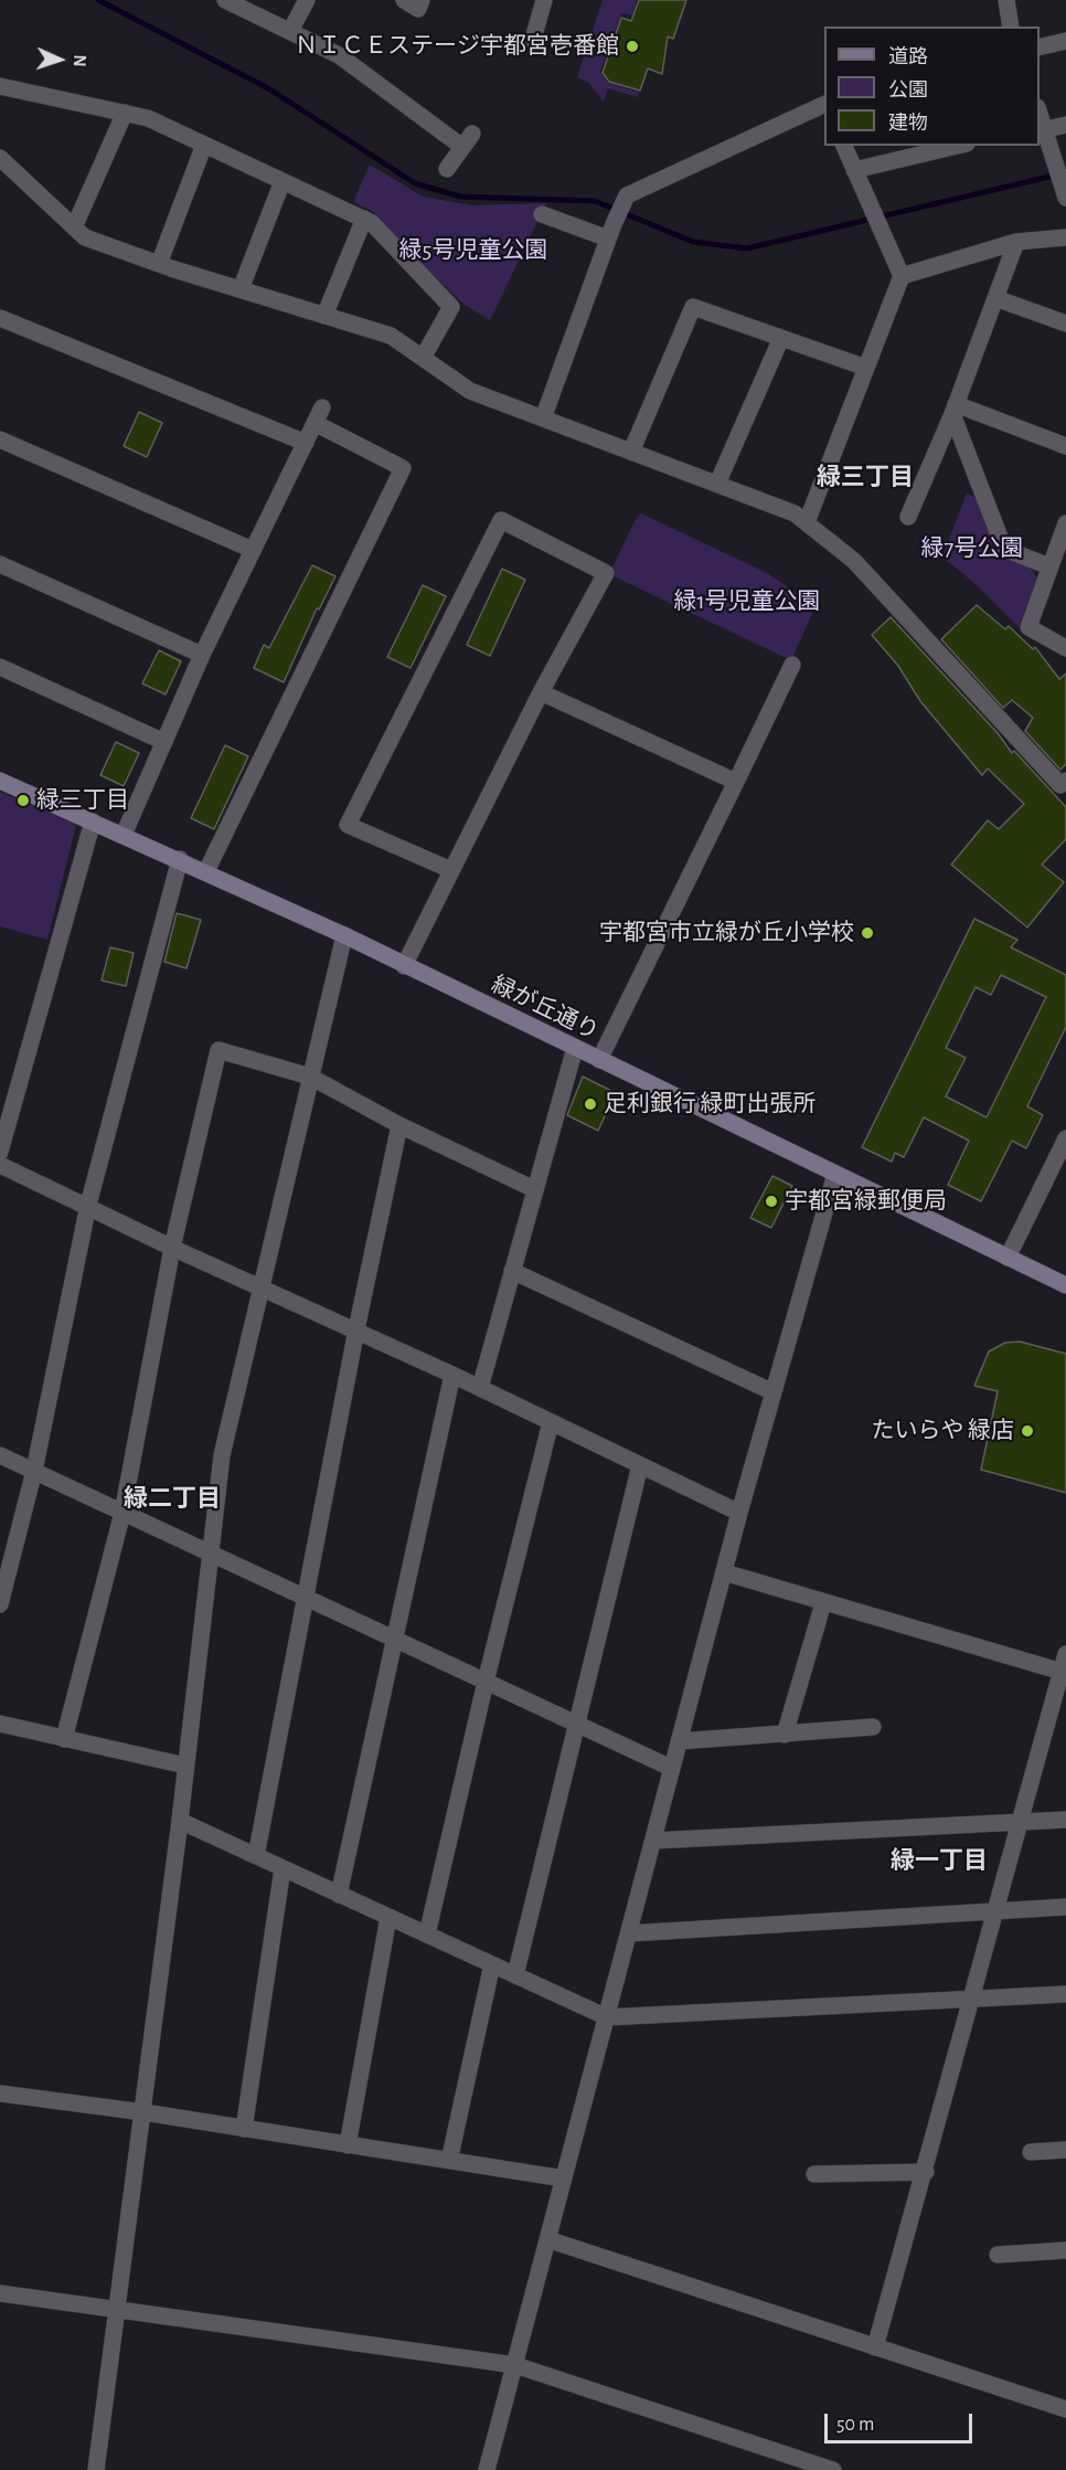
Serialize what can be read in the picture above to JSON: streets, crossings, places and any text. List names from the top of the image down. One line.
{"streets":{"street":["緑が丘通り"]},"districts":["緑三丁目","緑二丁目","緑一丁目"],"parks":["緑5号児童公園","緑7号公園","緑1号児童公園"],"places":["ＮＩＣＥステージ宇都宮壱番館","緑三丁目","宇都宮市立緑が丘小学校","足利銀行 緑町出張所","宇都宮緑郵便局","たいらや 緑店"],"legend":["道路","公園","建物"],"scale_bar":"50 m","north":"right"}
